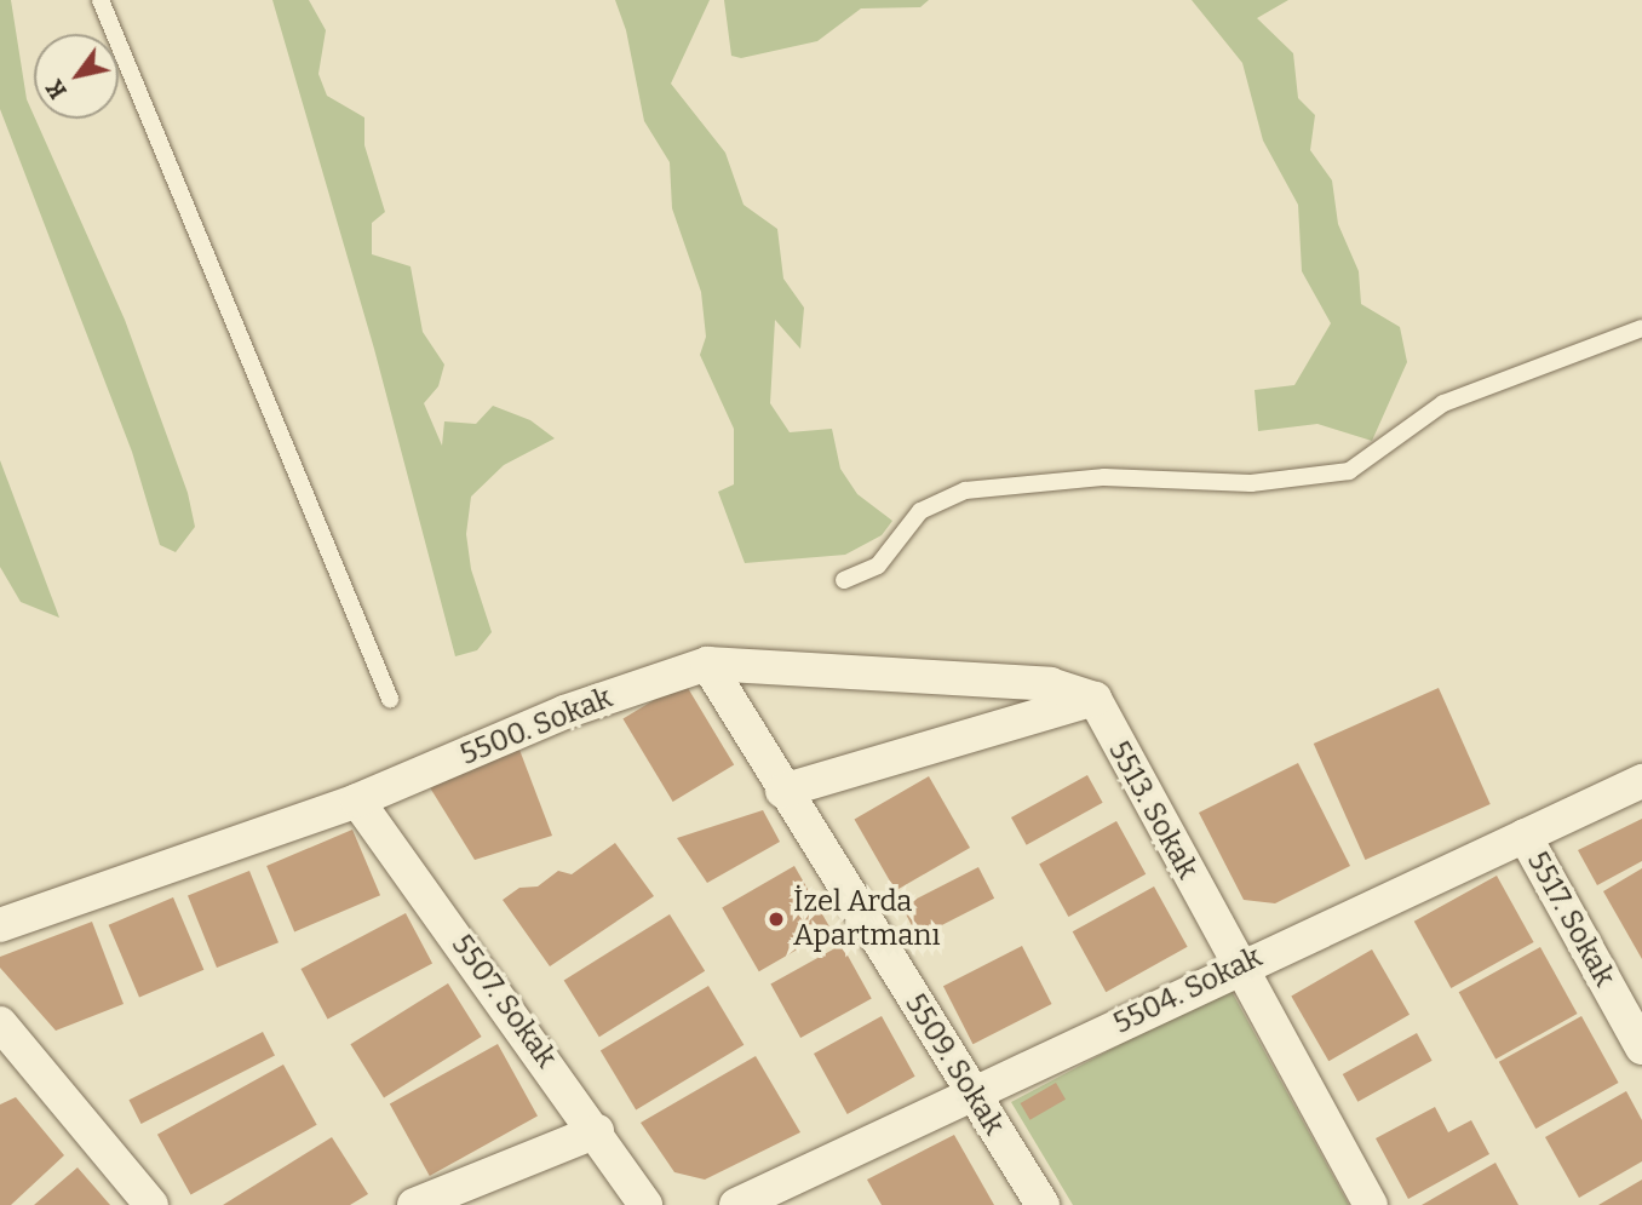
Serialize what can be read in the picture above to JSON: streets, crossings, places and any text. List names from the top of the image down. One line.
{"streets":{"street":["5500. Sokak","5513. Sokak","5517. Sokak","5504. Sokak","5507. Sokak","5509. Sokak"]},"crossings":[["5500. Sokak","5513. Sokak"],["5500. Sokak","5507. Sokak"],["5500. Sokak","5509. Sokak"],["5513. Sokak","5504. Sokak"],["5517. Sokak","5504. Sokak"],["5504. Sokak","5509. Sokak"]],"places":["İzel Arda Apartmanı"],"north":"bottom left"}
